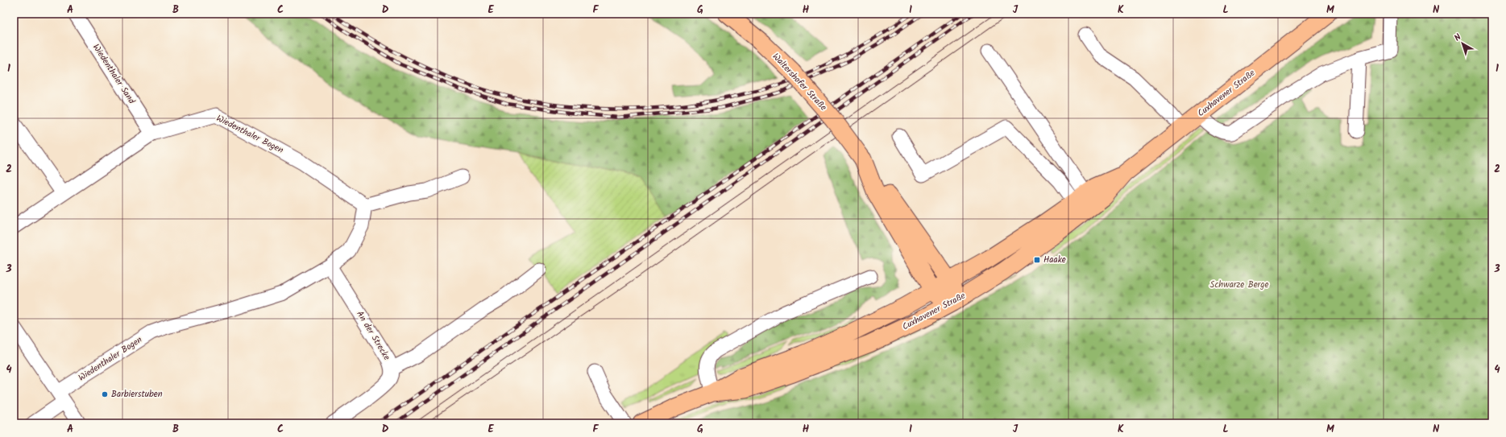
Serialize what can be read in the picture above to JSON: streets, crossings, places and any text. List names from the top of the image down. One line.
{"streets":{"main road":["Waltershofer Straße","Cuxhavener Straße"],"street":["Wiedenthaler Sand","Wiedenthaler Bogen","An der Strecke"]},"crossings":[["Wiedenthaler Sand","Wiedenthaler Bogen"],["Waltershofer Straße","Cuxhavener Straße"],["Wiedenthaler Bogen","An der Strecke"]],"parks":["Schwarze Berge"],"places":{"transit":["Haake"],"other":["Barbierstuben"]},"north":"top left","grid":{"columns":["A","B","C","D","E","F","G","H","I","J","K","L","M","N"],"rows":["1","2","3","4"]}}
